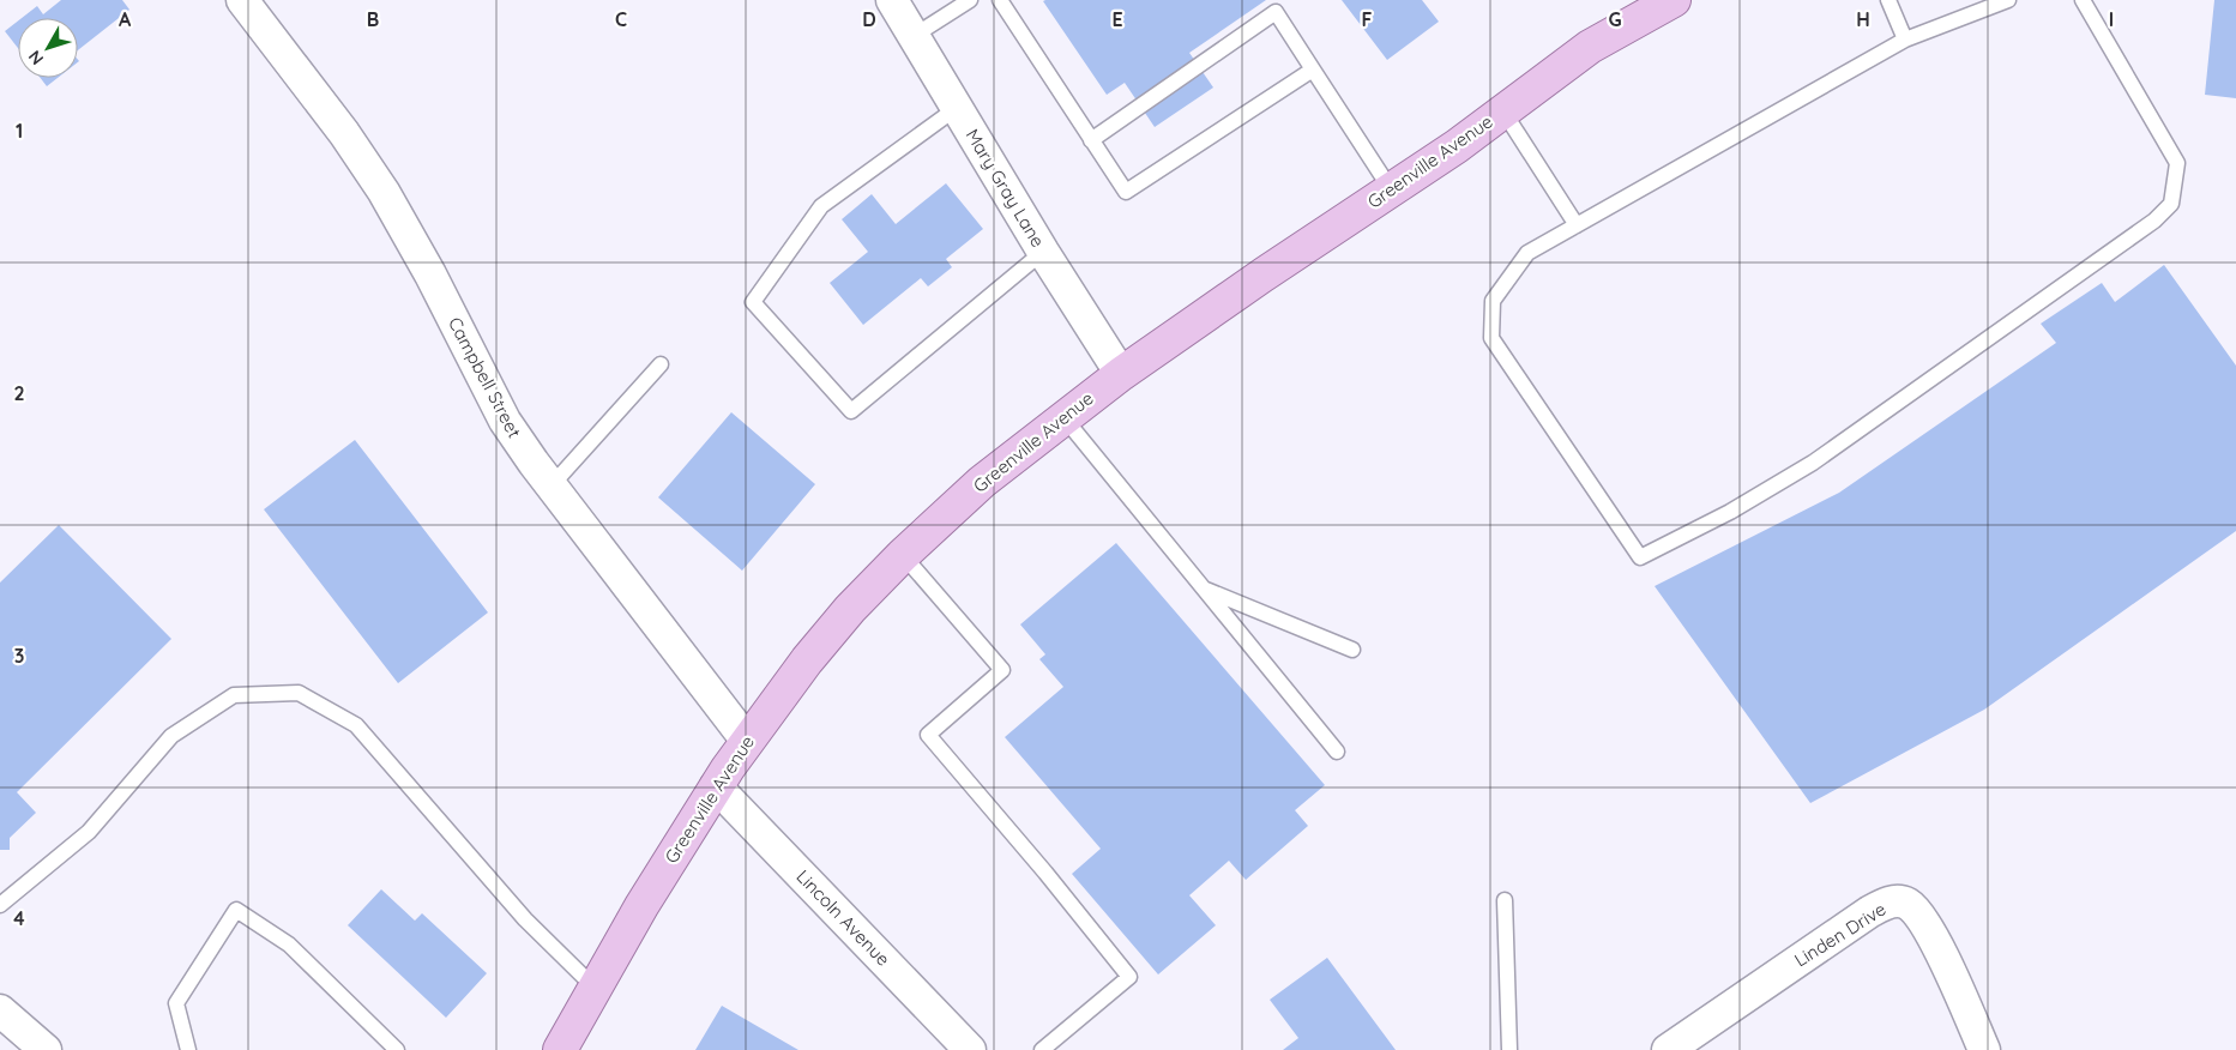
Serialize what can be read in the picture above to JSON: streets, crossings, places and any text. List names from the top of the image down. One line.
{"streets":{"main road":["Greenville Avenue"],"street":["Mary Gray Lane","Campbell Street","Lincoln Avenue","Linden Drive"]},"crossings":[["Greenville Avenue","Mary Gray Lane"],["Greenville Avenue","Campbell Street"],["Greenville Avenue","Lincoln Avenue"]],"north":"bottom left","grid":{"columns":["A","B","C","D","E","F","G","H","I"],"rows":["1","2","3","4"]}}
